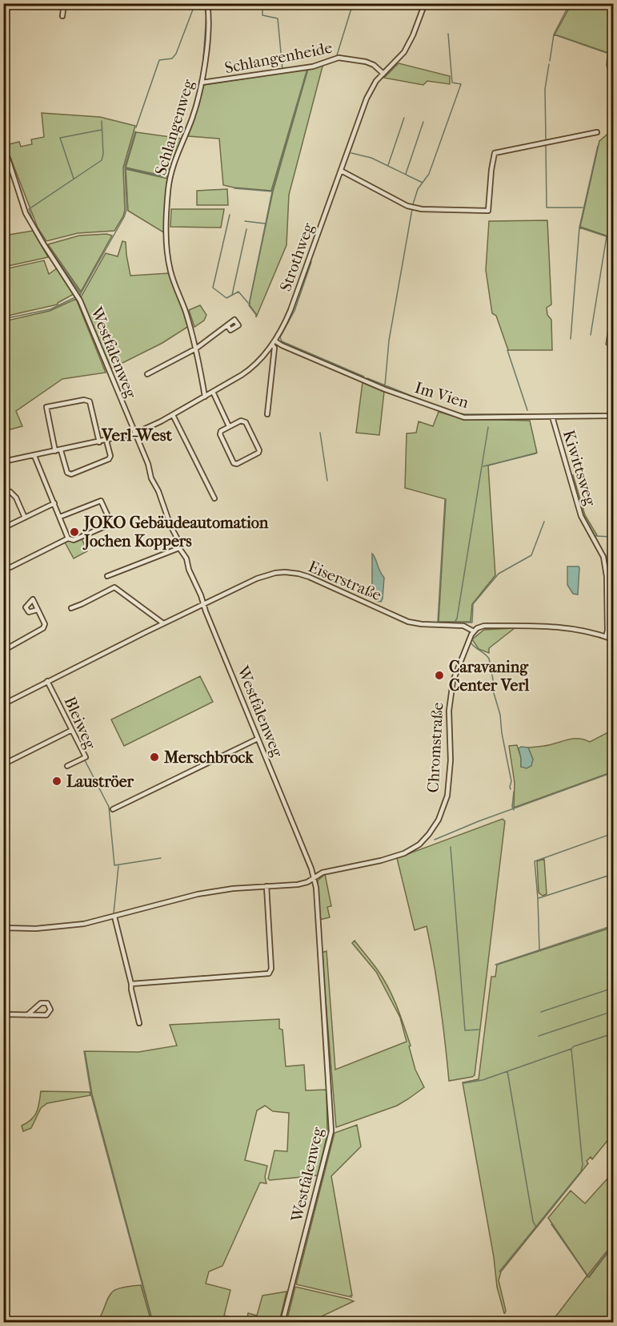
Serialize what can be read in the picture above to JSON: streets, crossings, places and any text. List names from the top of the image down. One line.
{"streets":{"street":["Schlangenheide","Schlangenweg","Strothweg","Westfalenweg","Im Vien","Kiwittsweg","Eiserstraße","Bleiweg","Chromstraße"]},"crossings":[["Schlangenheide","Schlangenweg"],["Schlangenheide","Strothweg"],["Schlangenweg","Strothweg"],["Strothweg","Westfalenweg"],["Strothweg","Im Vien"],["Westfalenweg","Eiserstraße"],["Westfalenweg","Chromstraße"],["Im Vien","Kiwittsweg"],["Kiwittsweg","Eiserstraße"],["Eiserstraße","Bleiweg"],["Eiserstraße","Chromstraße"]],"districts":["Verl-West"],"places":["JOKO Gebäudeautomation Jochen Koppers","Caravaning Center Verl","Merschbrock","Lauströer"]}
